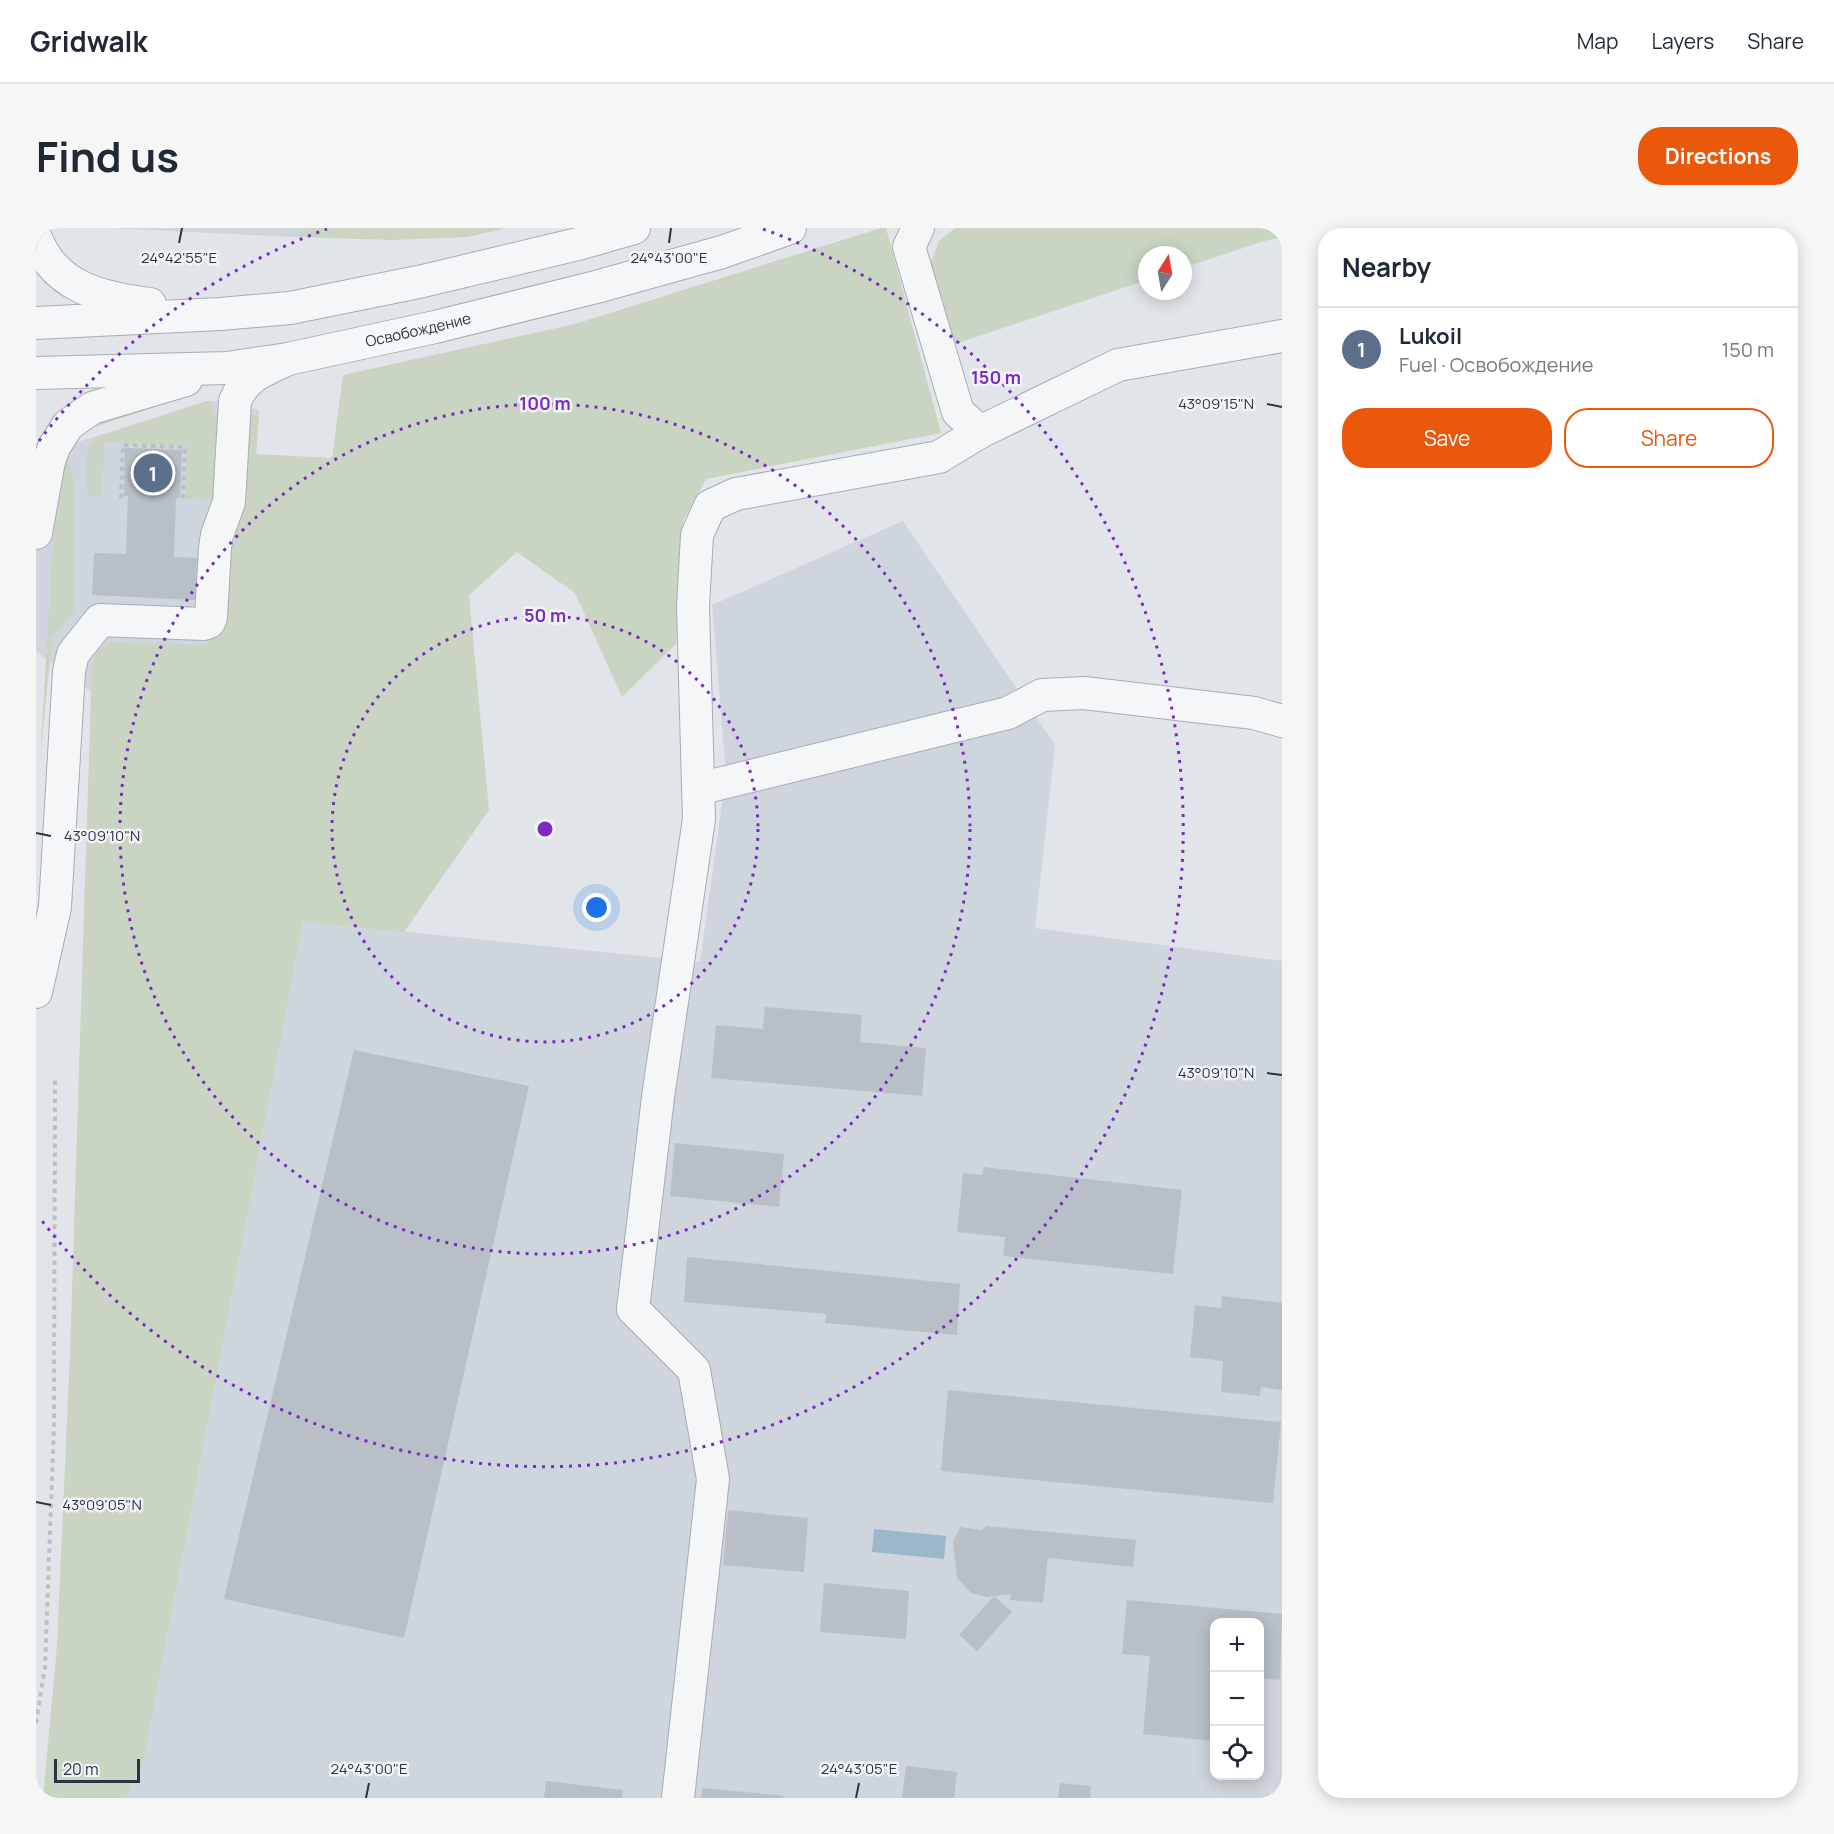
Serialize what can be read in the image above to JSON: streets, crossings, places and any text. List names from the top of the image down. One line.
{"streets":{"street":["Освобождение"]},"scale_bar":"20 m","north":"top","page":{"header":"Gridwalk","nav":["Map","Layers","Share"],"title":"Find us","buttons":["Directions",["Save","Share"]],"heading":"Nearby","list":[{"mark":"1","name":"Lukoil","note":"Fuel · Освобождение","value":"150 m"}],"pins":"1","map_buttons":["+","−"],"scale":"20 m"},"coordinates":["24°42'55\"E","24°43'00\"E","43°09'15\"N","43°09'10\"N","43°09'05\"N","24°43'05\"E"],"rings":["150 m","100 m","50 m"]}
